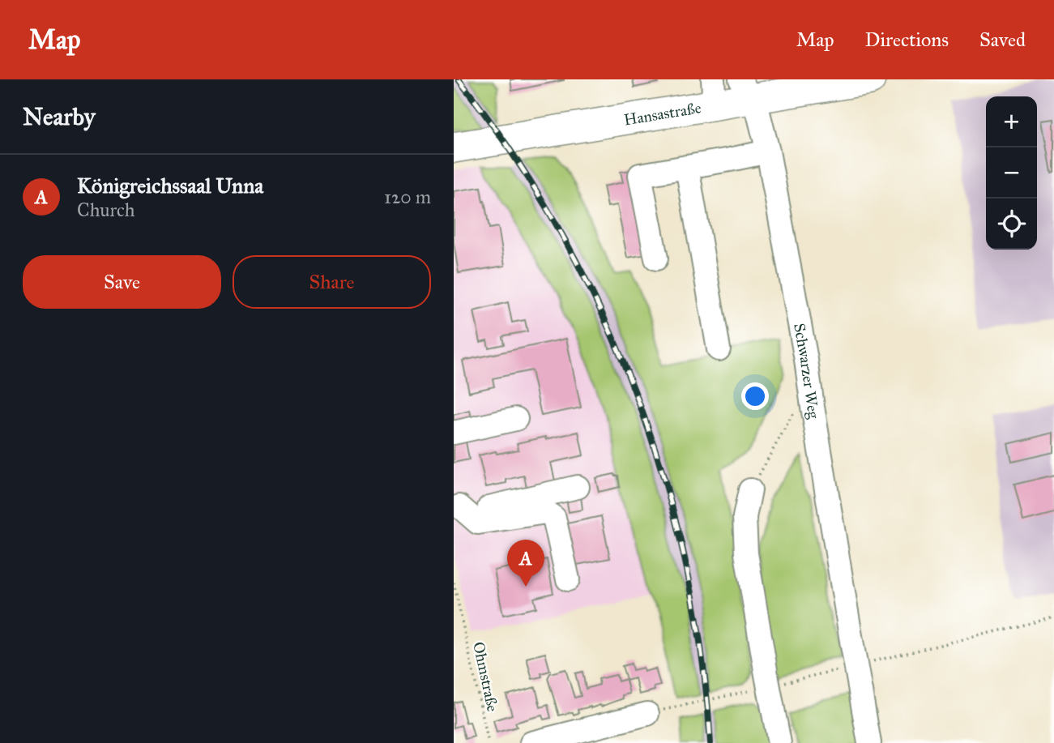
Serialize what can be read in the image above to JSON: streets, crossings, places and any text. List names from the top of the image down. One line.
{"streets":{"main road":["Hansastraße"],"street":["Schwarzer Weg"],"path":["Ohmstraße"]},"crossings":[["Hansastraße","Schwarzer Weg"]],"page":{"header":"Map","nav":["Map","Directions","Saved"],"heading":"Nearby","map_buttons":["+","−"],"list":[{"mark":"A","name":"Königreichssaal Unna","note":"Church","value":"120 m"}],"buttons":["Save","Share"],"pins":"A"}}
